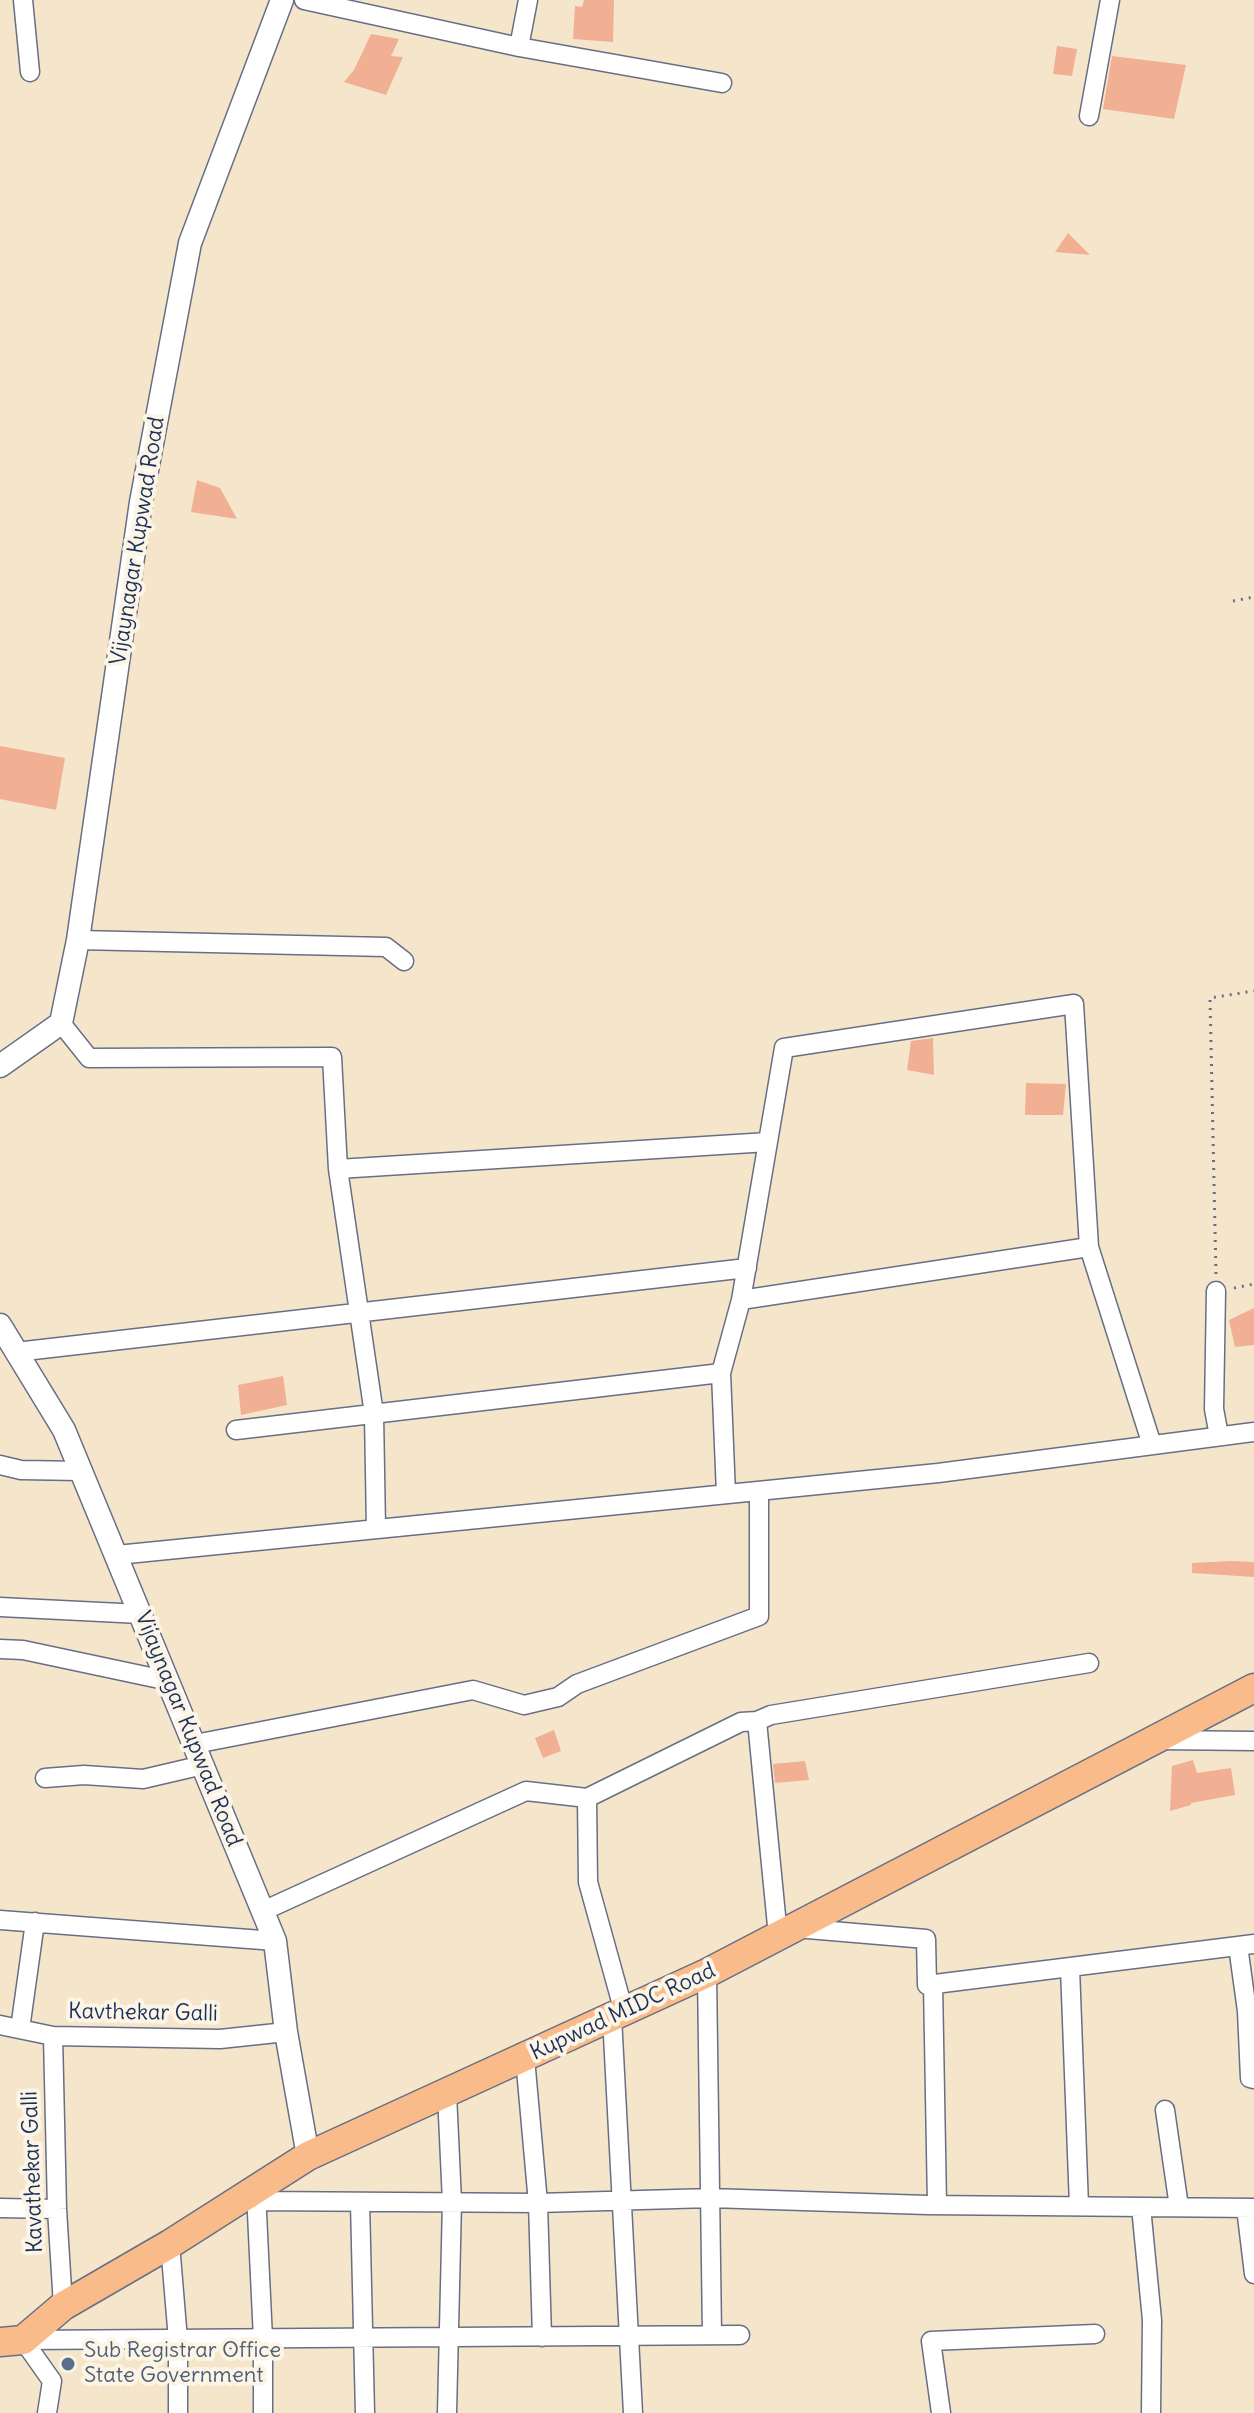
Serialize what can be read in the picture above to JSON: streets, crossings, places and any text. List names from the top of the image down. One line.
{"streets":{"main road":["Kupwad MIDC Road"],"street":["Vijaynagar Kupwad Road","Kavthekar Galli","Kavathekar Galli"]},"crossings":[["Vijaynagar Kupwad Road","Kupwad MIDC Road"],["Vijaynagar Kupwad Road","Kavthekar Galli"],["Kupwad MIDC Road","Kavathekar Galli"],["Kavthekar Galli","Kavathekar Galli"]],"places":["Sub Registrar Office State Government"]}
